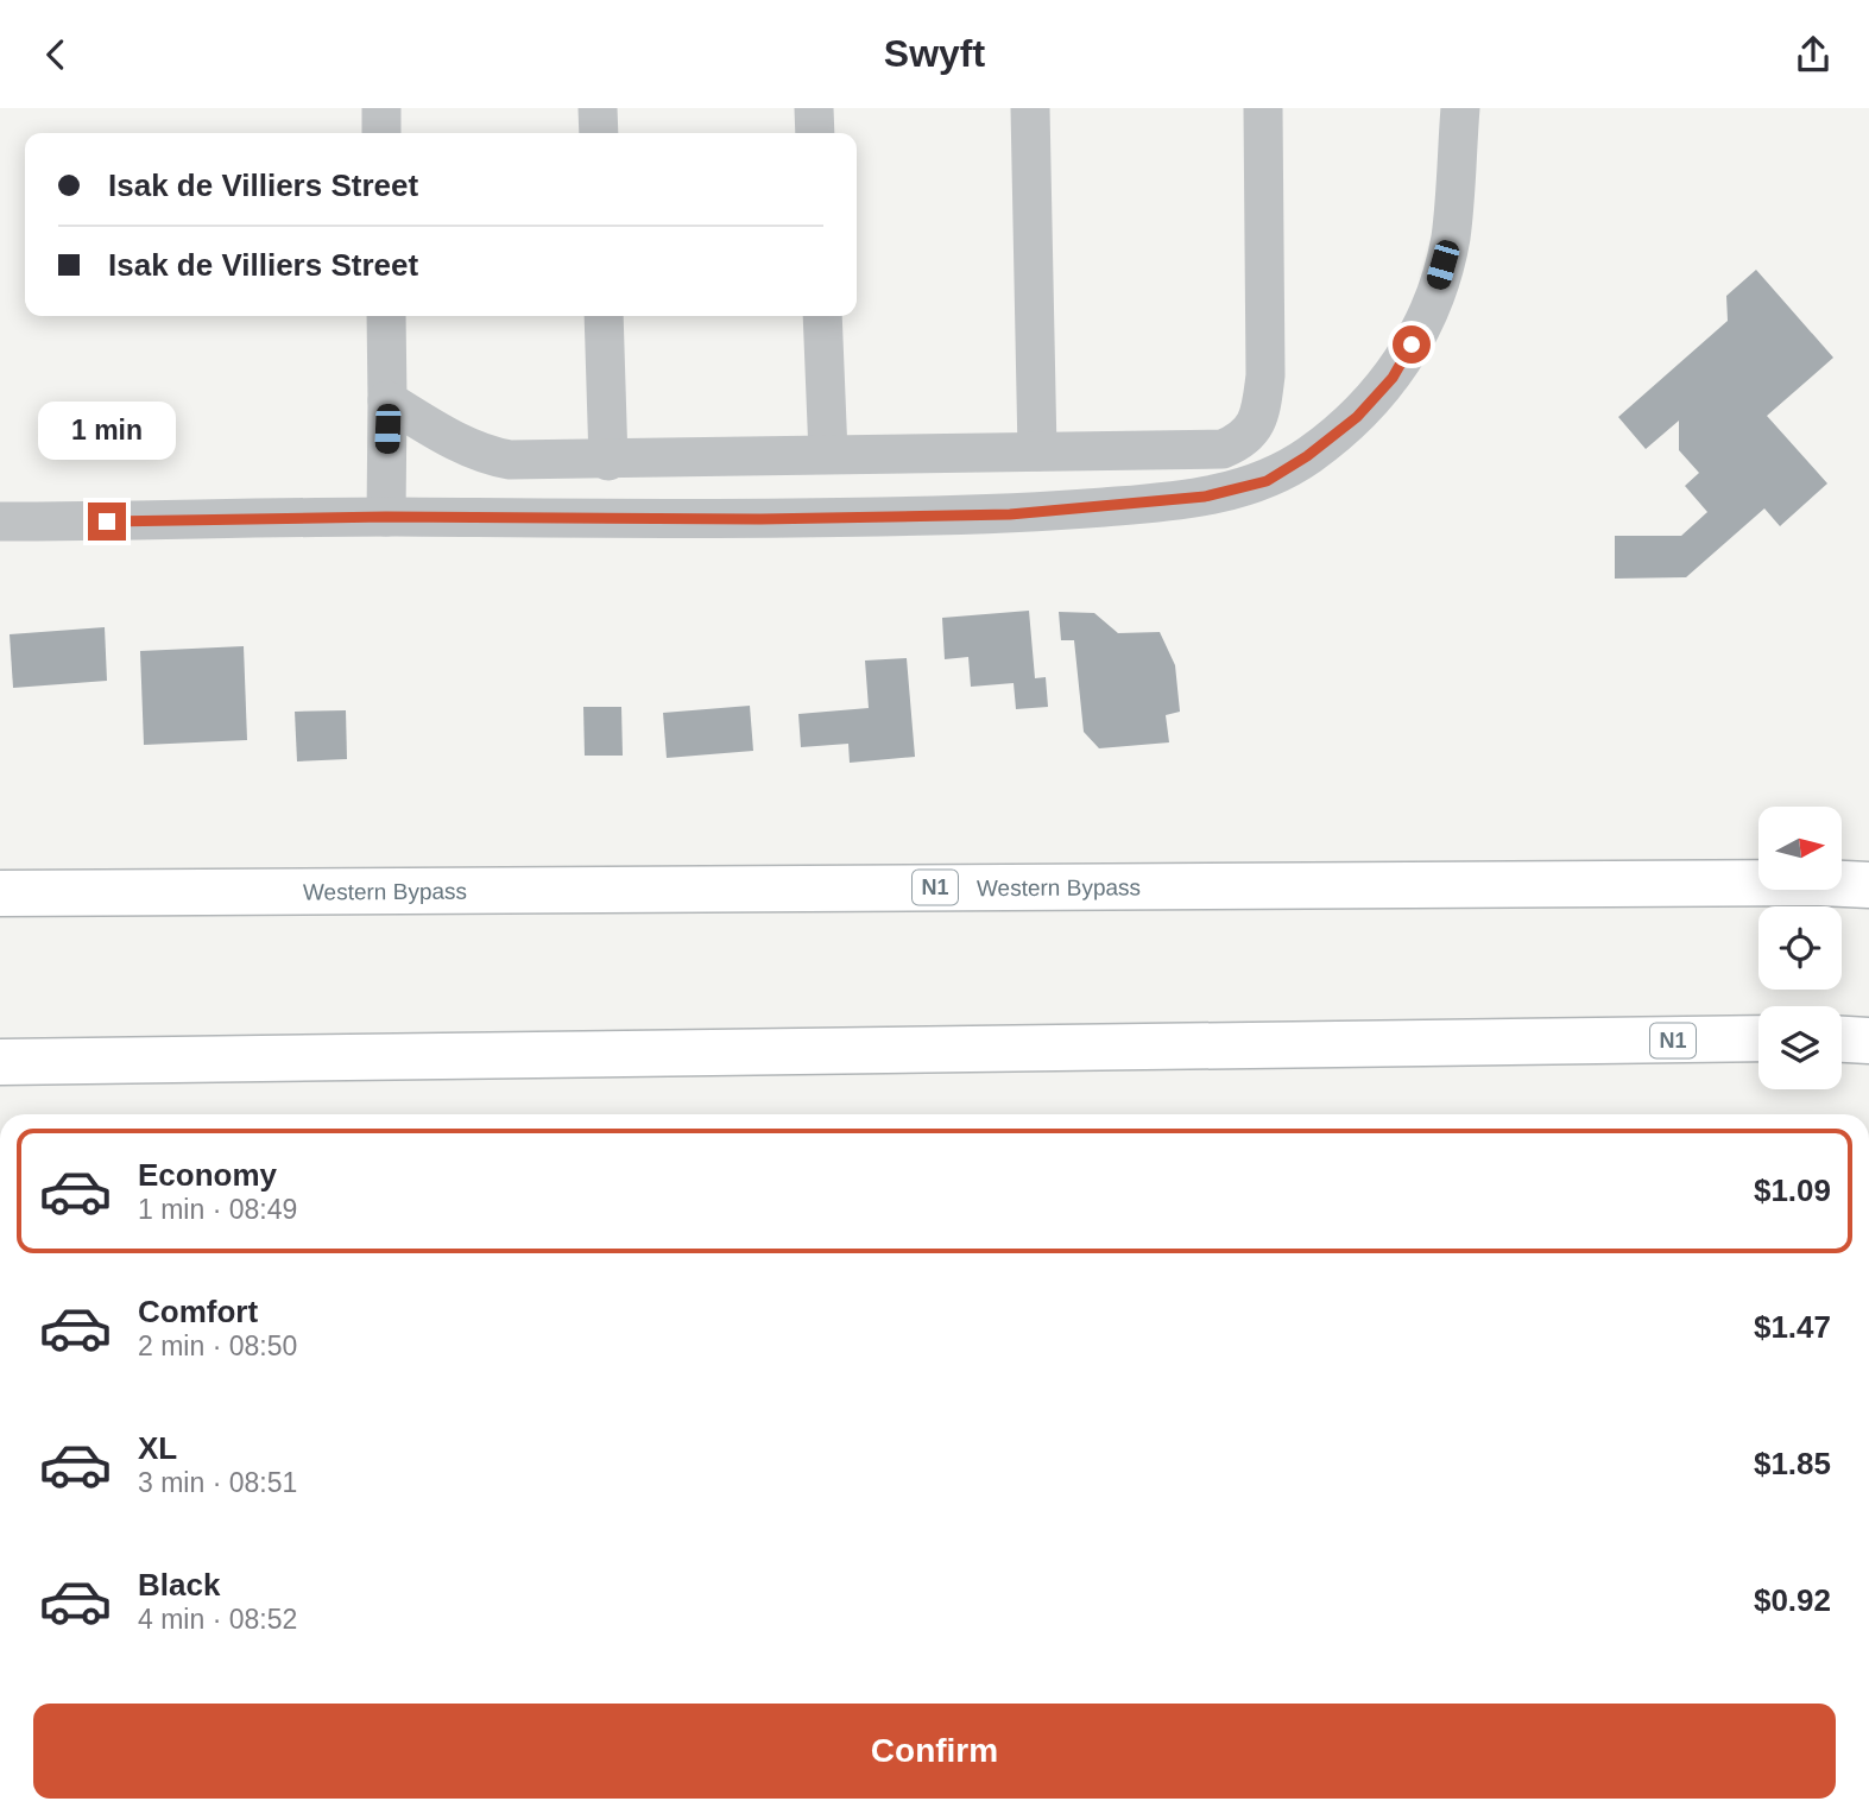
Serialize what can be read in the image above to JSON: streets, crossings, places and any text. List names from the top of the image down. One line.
{"streets":{"highway":["N1","Western Bypass"]},"north":"right","page":{"header":"Swyft","banner":["Isak de Villiers Street","Isak de Villiers Street"],"bubble":"1 min","list":[{"name":"Economy","note":"1 min · 08:49","value":"$1.09"},{"name":"Comfort","note":"2 min · 08:50","value":"$1.47"},{"name":"XL","note":"3 min · 08:51","value":"$1.85"},{"name":"Black","note":"4 min · 08:52","value":"$0.92"}],"buttons":"Confirm"}}
